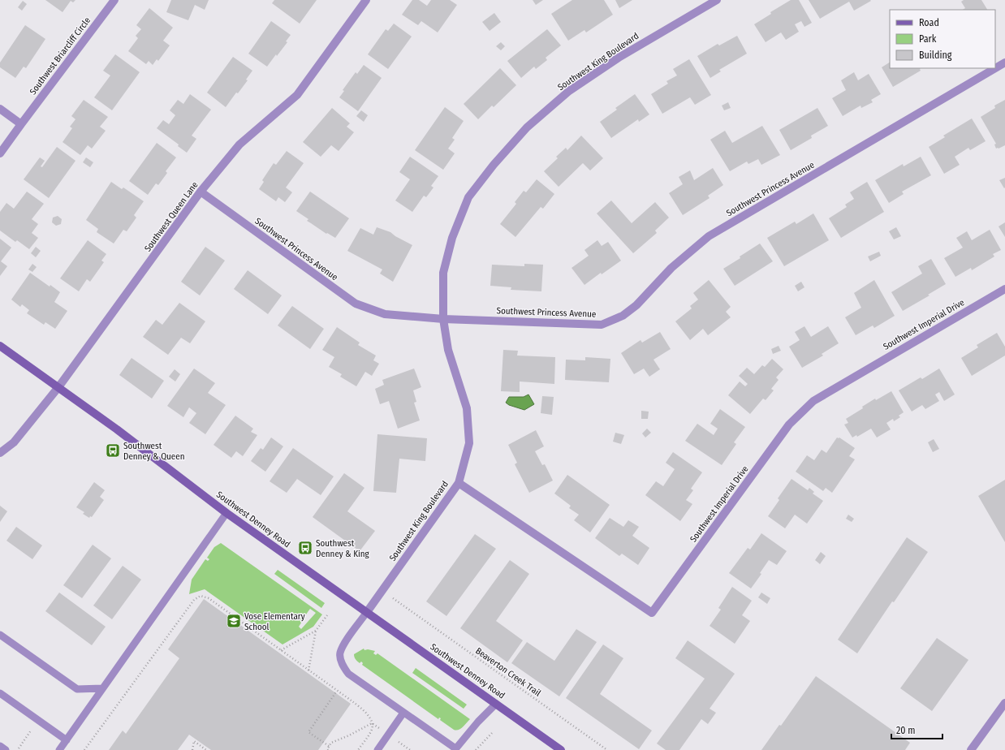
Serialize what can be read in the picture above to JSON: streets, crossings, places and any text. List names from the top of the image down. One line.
{"streets":{"street":["Southwest Briarcliff Circle","Southwest King Boulevard","Southwest Princess Avenue","Southwest Queen Lane","Southwest Imperial Drive","Southwest Denney Road"],"path":["Beaverton Creek Trail"]},"crossings":[["Southwest King Boulevard","Southwest Princess Avenue"],["Southwest King Boulevard","Southwest Imperial Drive"],["Southwest King Boulevard","Southwest Denney Road"],["Southwest Princess Avenue","Southwest Queen Lane"],["Southwest Queen Lane","Southwest Denney Road"]],"places":{"bus stop":["Southwest Denney & Queen","Southwest Denney & King"],"school or university":["Vose Elementary School"]},"legend":["Road","Park","Building"],"scale_bar":"20 m"}
